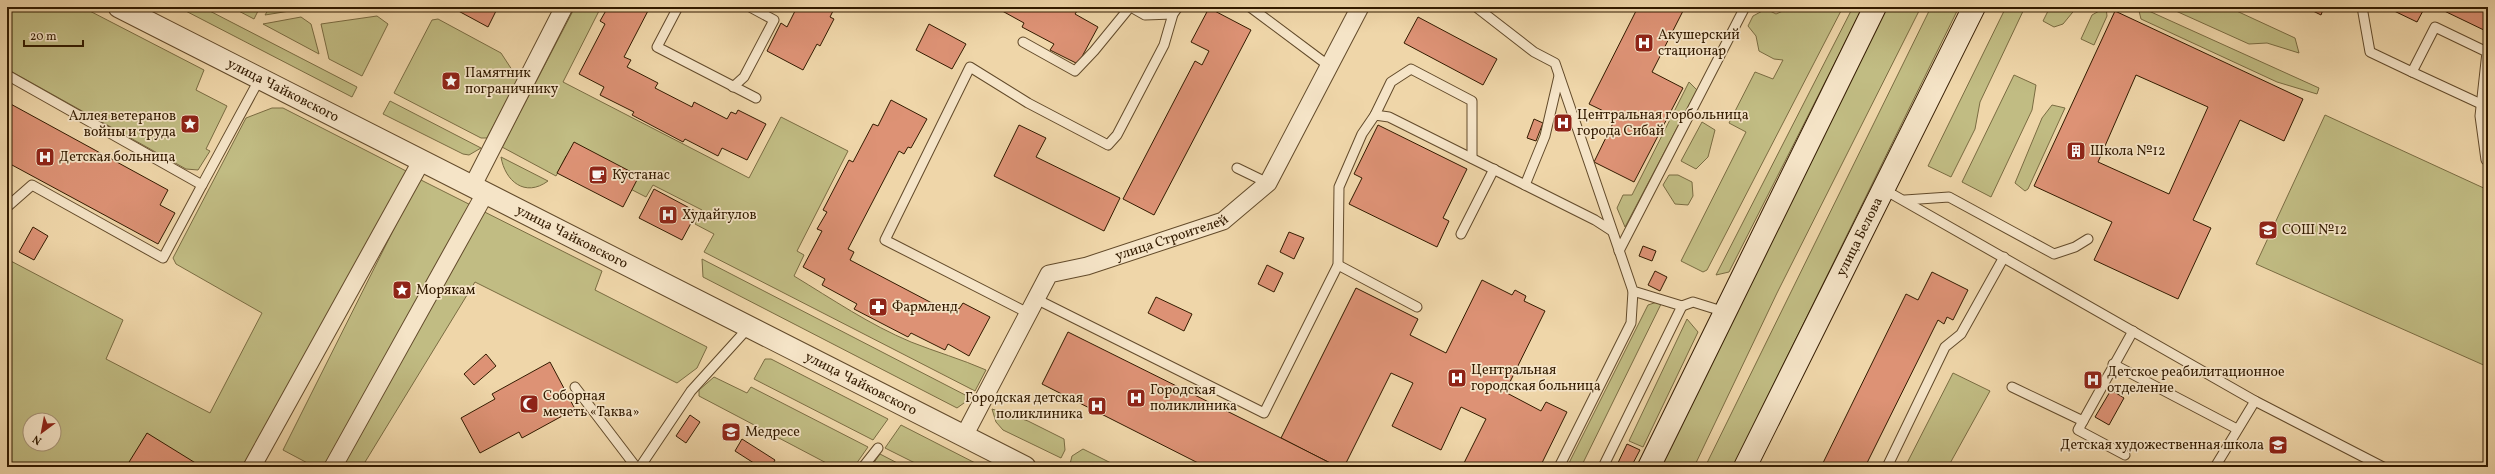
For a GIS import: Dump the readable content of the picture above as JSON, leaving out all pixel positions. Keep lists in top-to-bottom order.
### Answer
{
  "streets": {
    "main road": ["улица Белова"],
    "street": ["улица Чайковского", "улица Строителей"]
  },
  "crossings": [
    ["улица Чайковского", "улица Строителей"]
  ],
  "places": {
    "hospital": [
      "Акушерский стационар",
      "Центральная горбольница города Сибай",
      "Детская больница",
      "Худайгулов",
      "Центральная городская больница",
      "Детское реабилитационное отделение",
      "Городская поликлиника",
      "Городская детская поликлиника"
    ],
    "place": ["Памятник пограничнику", "Аллея ветеранов войны и труда", "Морякам"],
    "building": ["Школа №12"],
    "cafe": ["Кустанас"],
    "school or university": ["СОШ №12", "Медресе", "Детская художественная школа"],
    "pharmacy": ["Фармленд"],
    "mosque": ["Соборная мечеть «Таква»"]
  },
  "scale_bar": "20 m",
  "north": "bottom left"
}
